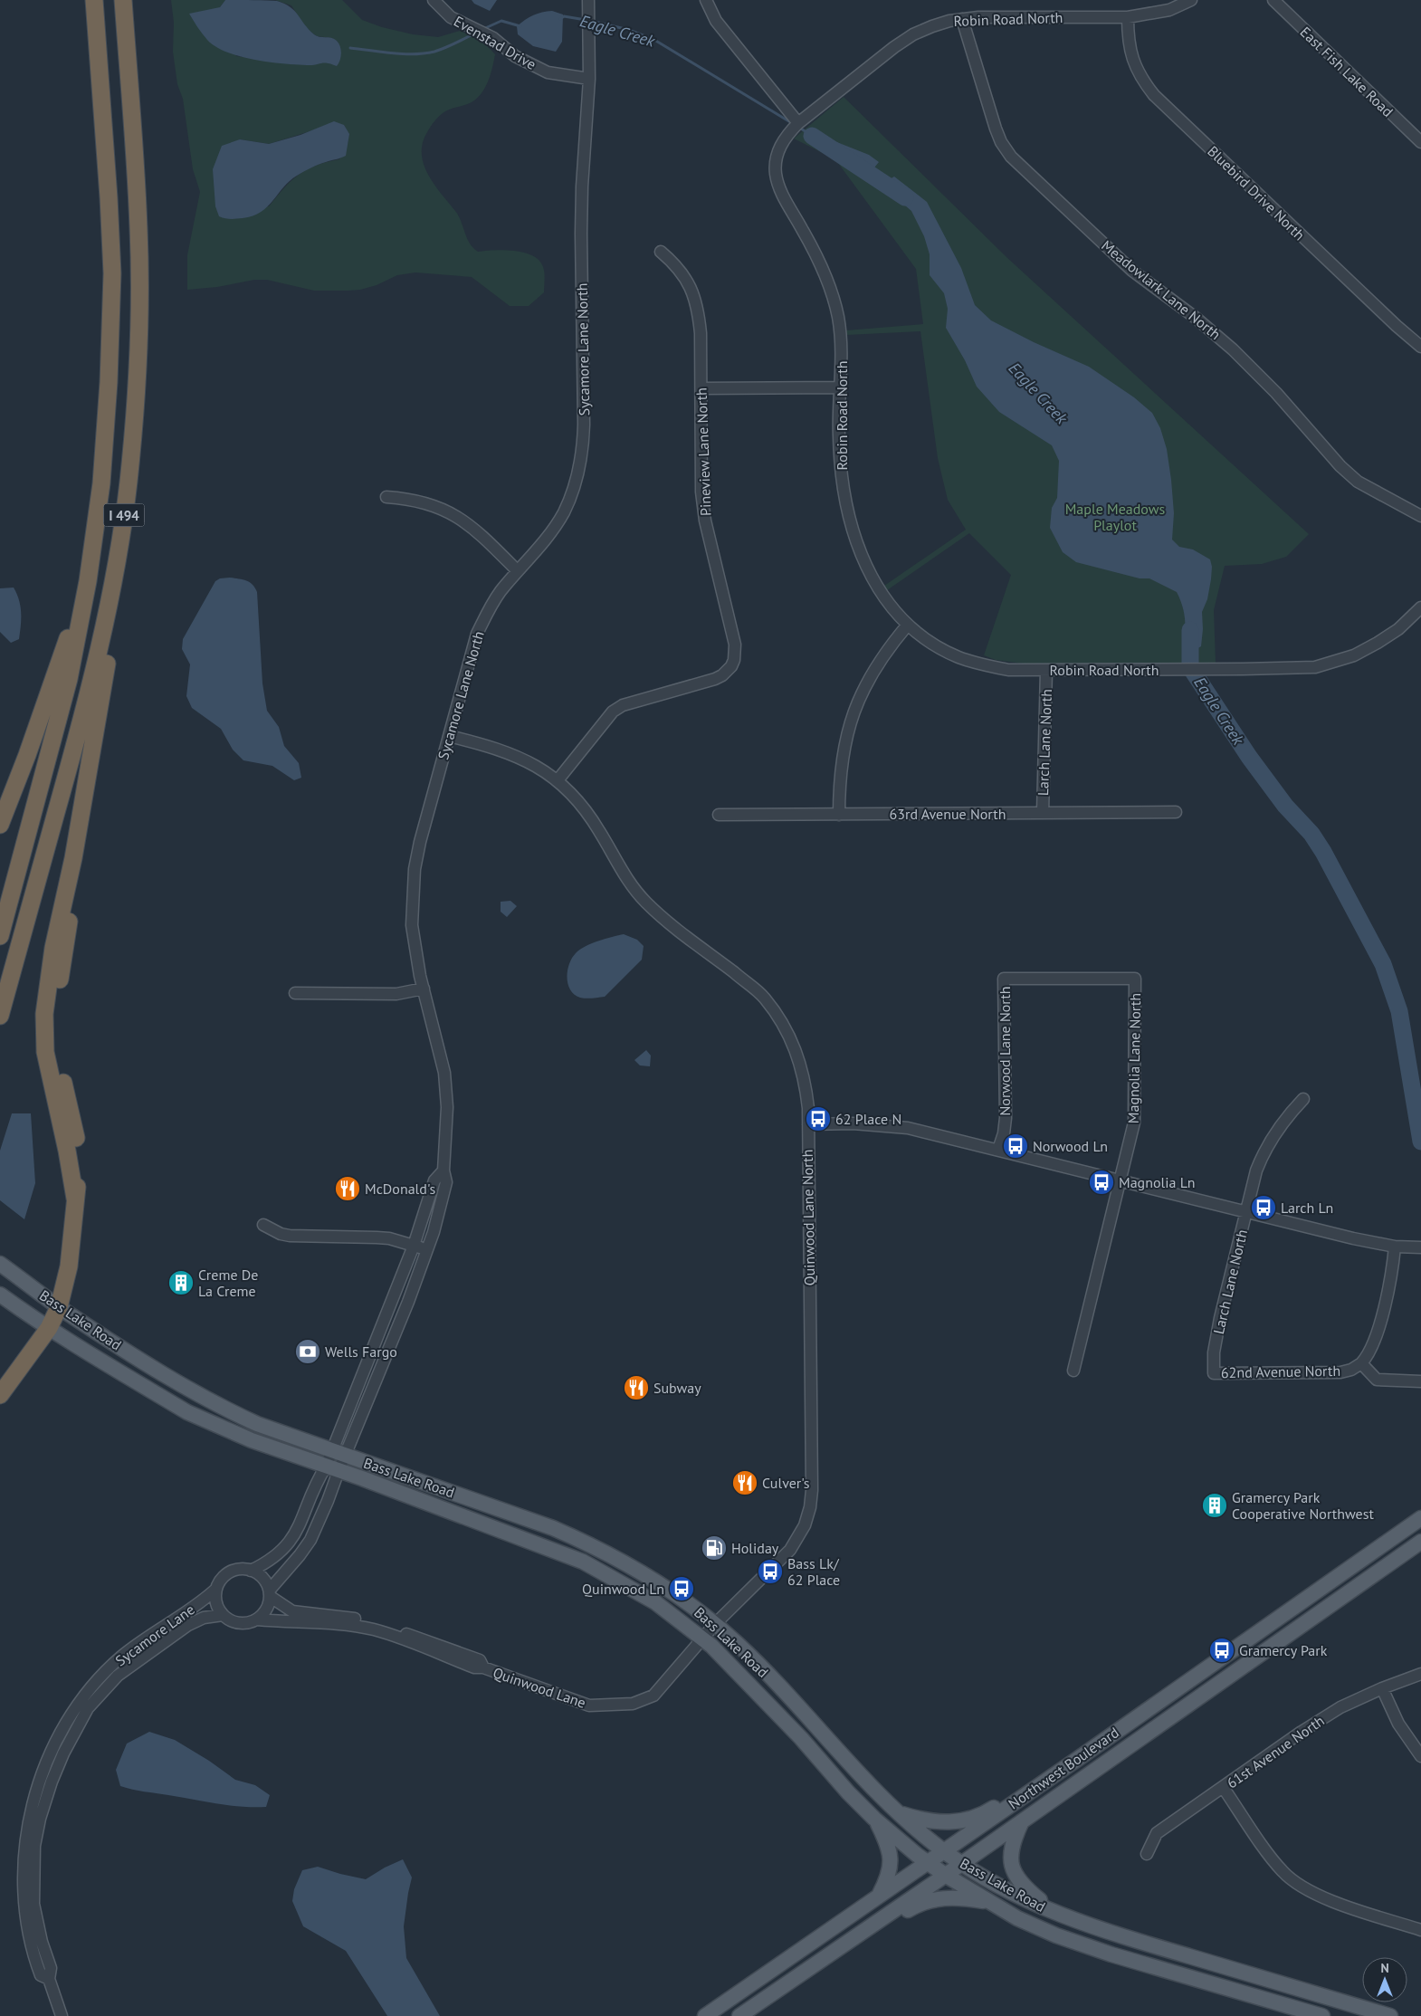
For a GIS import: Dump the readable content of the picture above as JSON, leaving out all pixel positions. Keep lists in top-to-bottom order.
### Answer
{
  "streets": {
    "highway": ["I 494"],
    "main road": ["Bass Lake Road", "Northwest Boulevard"],
    "street": [
      "Robin Road North",
      "Evenstad Drive",
      "East Fish Lake Road",
      "Bluebird Drive North",
      "Meadowlark Lane North",
      "Sycamore Lane North",
      "Pineview Lane North",
      "Larch Lane North",
      "63rd Avenue North",
      "Norwood Lane North",
      "Magnolia Lane North",
      "Quinwood Lane North",
      "62nd Avenue North",
      "Sycamore Lane",
      "Quinwood Lane",
      "61st Avenue North"
    ]
  },
  "crossings": [
    ["Robin Road North", "Bluebird Drive North"],
    ["Robin Road North", "Meadowlark Lane North"],
    ["Robin Road North", "Larch Lane North"],
    ["Evenstad Drive", "Sycamore Lane North"],
    ["Sycamore Lane North", "Quinwood Lane North"],
    ["Sycamore Lane North", "Bass Lake Road"],
    ["Pineview Lane North", "Quinwood Lane North"],
    ["Larch Lane North", "63rd Avenue North"],
    ["Larch Lane North", "62nd Avenue North"],
    ["Norwood Lane North", "Magnolia Lane North"],
    ["Quinwood Lane North", "Bass Lake Road"],
    ["Quinwood Lane North", "Quinwood Lane"],
    ["Bass Lake Road", "Quinwood Lane"],
    ["Bass Lake Road", "Northwest Boulevard"],
    ["Sycamore Lane", "Quinwood Lane"]
  ],
  "water": ["Eagle Creek"],
  "parks": ["Maple Meadows Playlot"],
  "places": {
    "bus stop": [
      "62 Place N",
      "Norwood Ln",
      "Magnolia Ln",
      "Larch Ln",
      "Bass Lk/ 62 Place",
      "Quinwood Ln",
      "Gramercy Park"
    ],
    "restaurant": ["McDonald's", "Subway", "Culver's"],
    "building": ["Creme De La Creme", "Gramercy Park Cooperative Northwest"],
    "bank": ["Wells Fargo"],
    "fuel station": ["Holiday"]
  },
  "north": "top"
}
